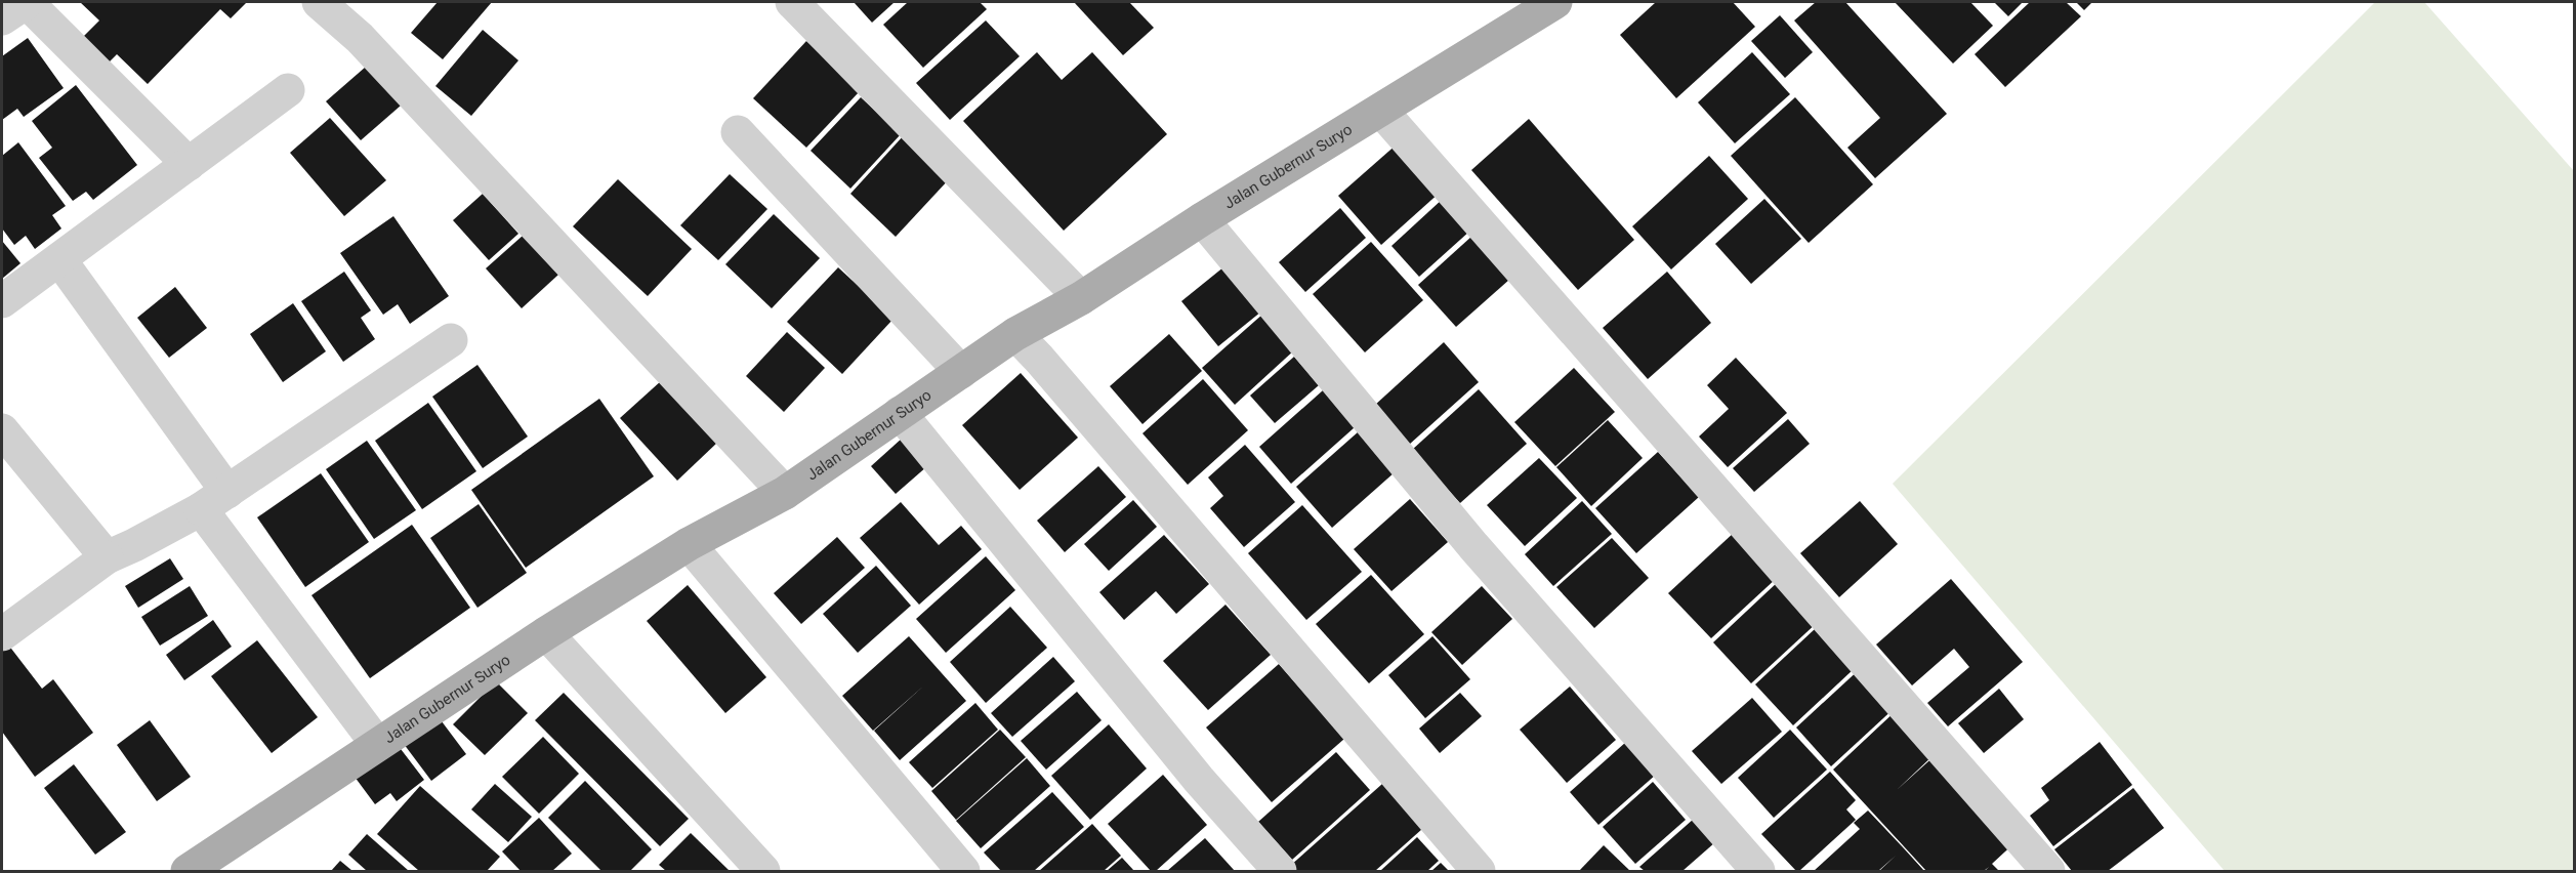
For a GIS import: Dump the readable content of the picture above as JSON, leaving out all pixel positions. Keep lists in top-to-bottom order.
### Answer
{
  "streets": {
    "main road": ["Jalan Gubernur Suryo"]
  }
}
